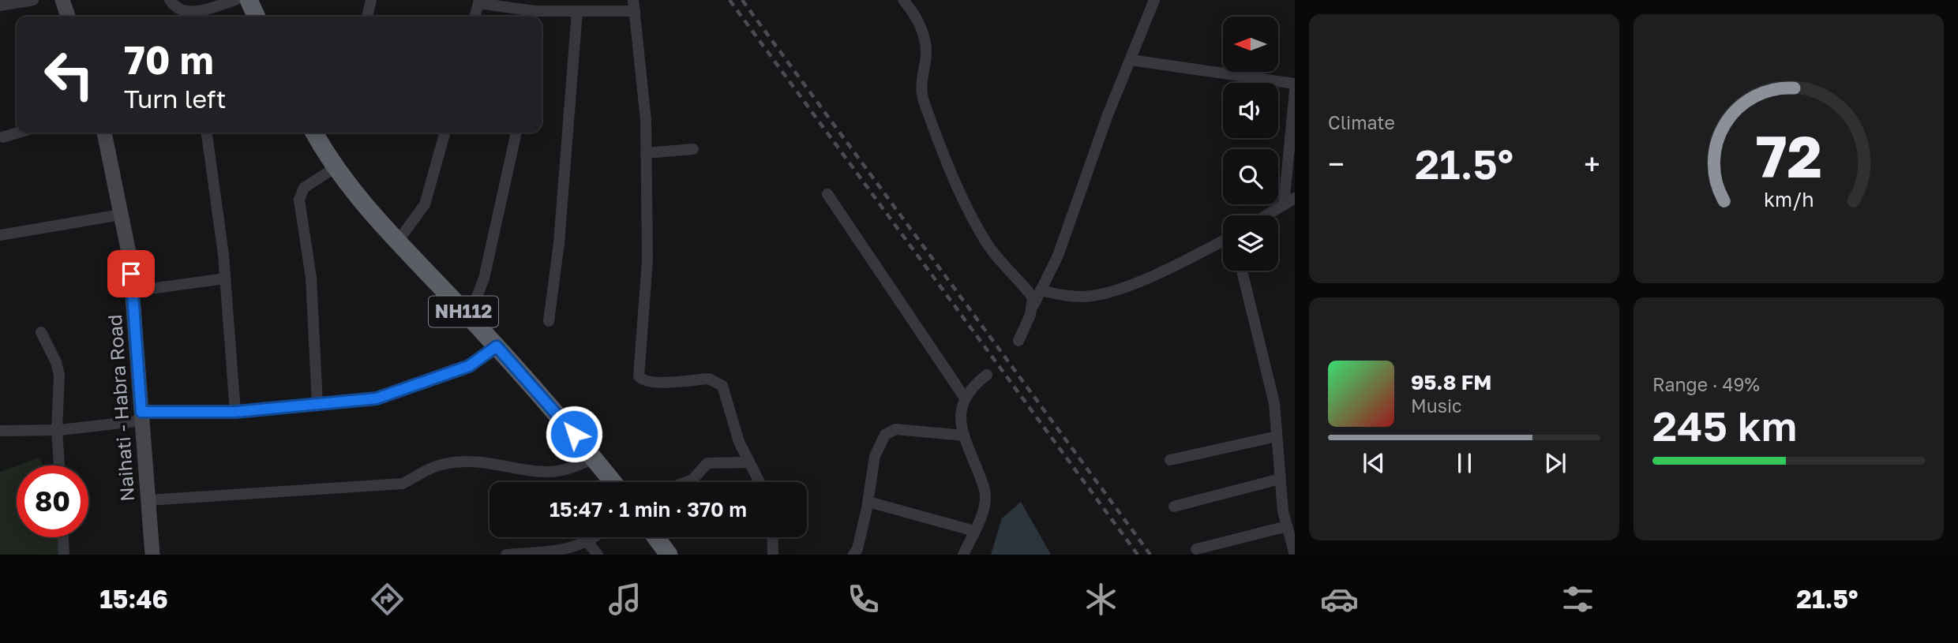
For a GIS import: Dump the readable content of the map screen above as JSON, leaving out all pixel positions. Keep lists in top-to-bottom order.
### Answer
{
  "streets": {
    "highway": ["NH112"],
    "main road": ["Naihati - Habra Road"]
  },
  "north": "left",
  "page": {
    "tile": [
      "Climate",
      ["Range · 49%", "245 km"]
    ],
    "turn": ["70 m", "Turn left"],
    "heat": ["−", "21.5°", "+"],
    "song": ["95.8 FM", "Music"],
    "limit": "80",
    "trip": "15:47 · 1 min · 370 m",
    "tabs": ["15:46", "21.5°"],
    "gauge": ["72", "km/h"]
  }
}
